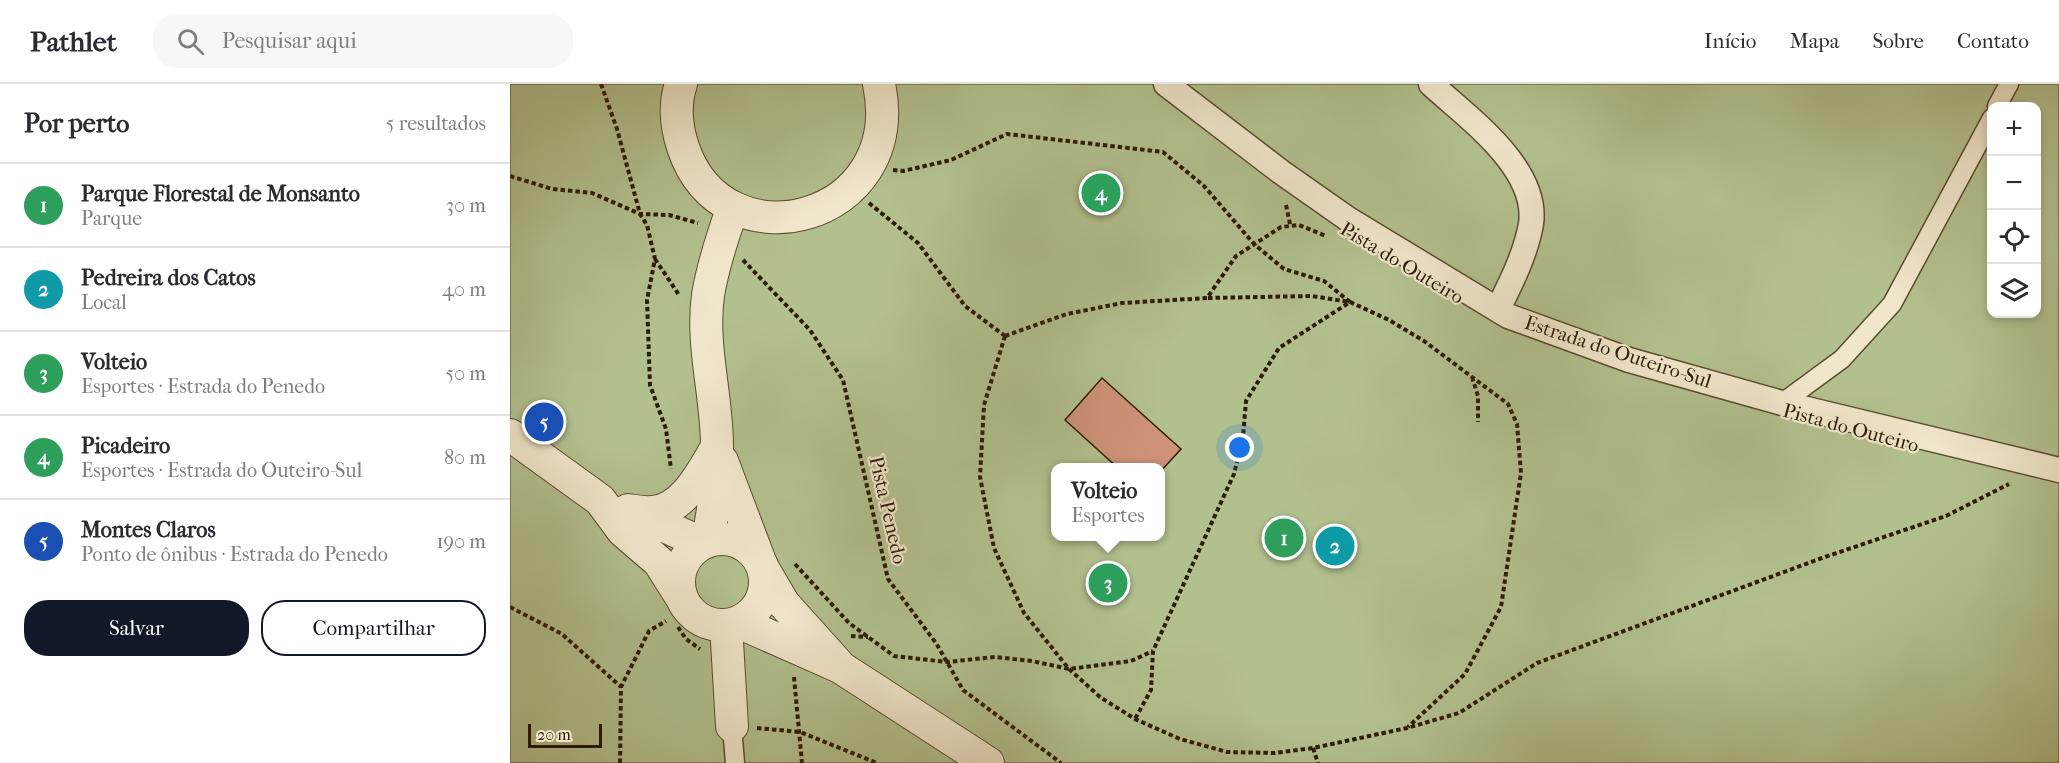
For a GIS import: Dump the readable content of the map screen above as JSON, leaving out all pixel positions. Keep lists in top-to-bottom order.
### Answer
{
  "streets": {
    "street": ["Estrada do Outeiro-Sul"],
    "path": ["Pista do Outeiro", "Pista Penedo"]
  },
  "scale_bar": "20 m",
  "page": {
    "header": "Pathlet",
    "search": "Pesquisar aqui",
    "nav": [
      "Início",
      "Mapa",
      "Sobre",
      "Contato"
    ],
    "heading": ["Por perto", "5 resultados"],
    "map_buttons": ["+", "−"],
    "list": [
      {
        "mark": "1",
        "name": "Parque Florestal de Monsanto",
        "note": "Parque",
        "value": "30 m"
      },
      {
        "mark": "2",
        "name": "Pedreira dos Catos",
        "note": "Local",
        "value": "40 m"
      },
      {
        "mark": "3",
        "name": "Volteio",
        "note": "Esportes · Estrada do Penedo",
        "value": "50 m"
      },
      {
        "mark": "4",
        "name": "Picadeiro",
        "note": "Esportes · Estrada do Outeiro-Sul",
        "value": "80 m"
      },
      {
        "mark": "5",
        "name": "Montes Claros",
        "note": "Ponto de ônibus · Estrada do Penedo",
        "value": "190 m"
      }
    ],
    "pins": [
      "4",
      "5",
      "1",
      "2",
      "3"
    ],
    "popup": ["Volteio", "Esportes"],
    "buttons": ["Salvar", "Compartilhar"],
    "scale": "20 m"
  }
}
